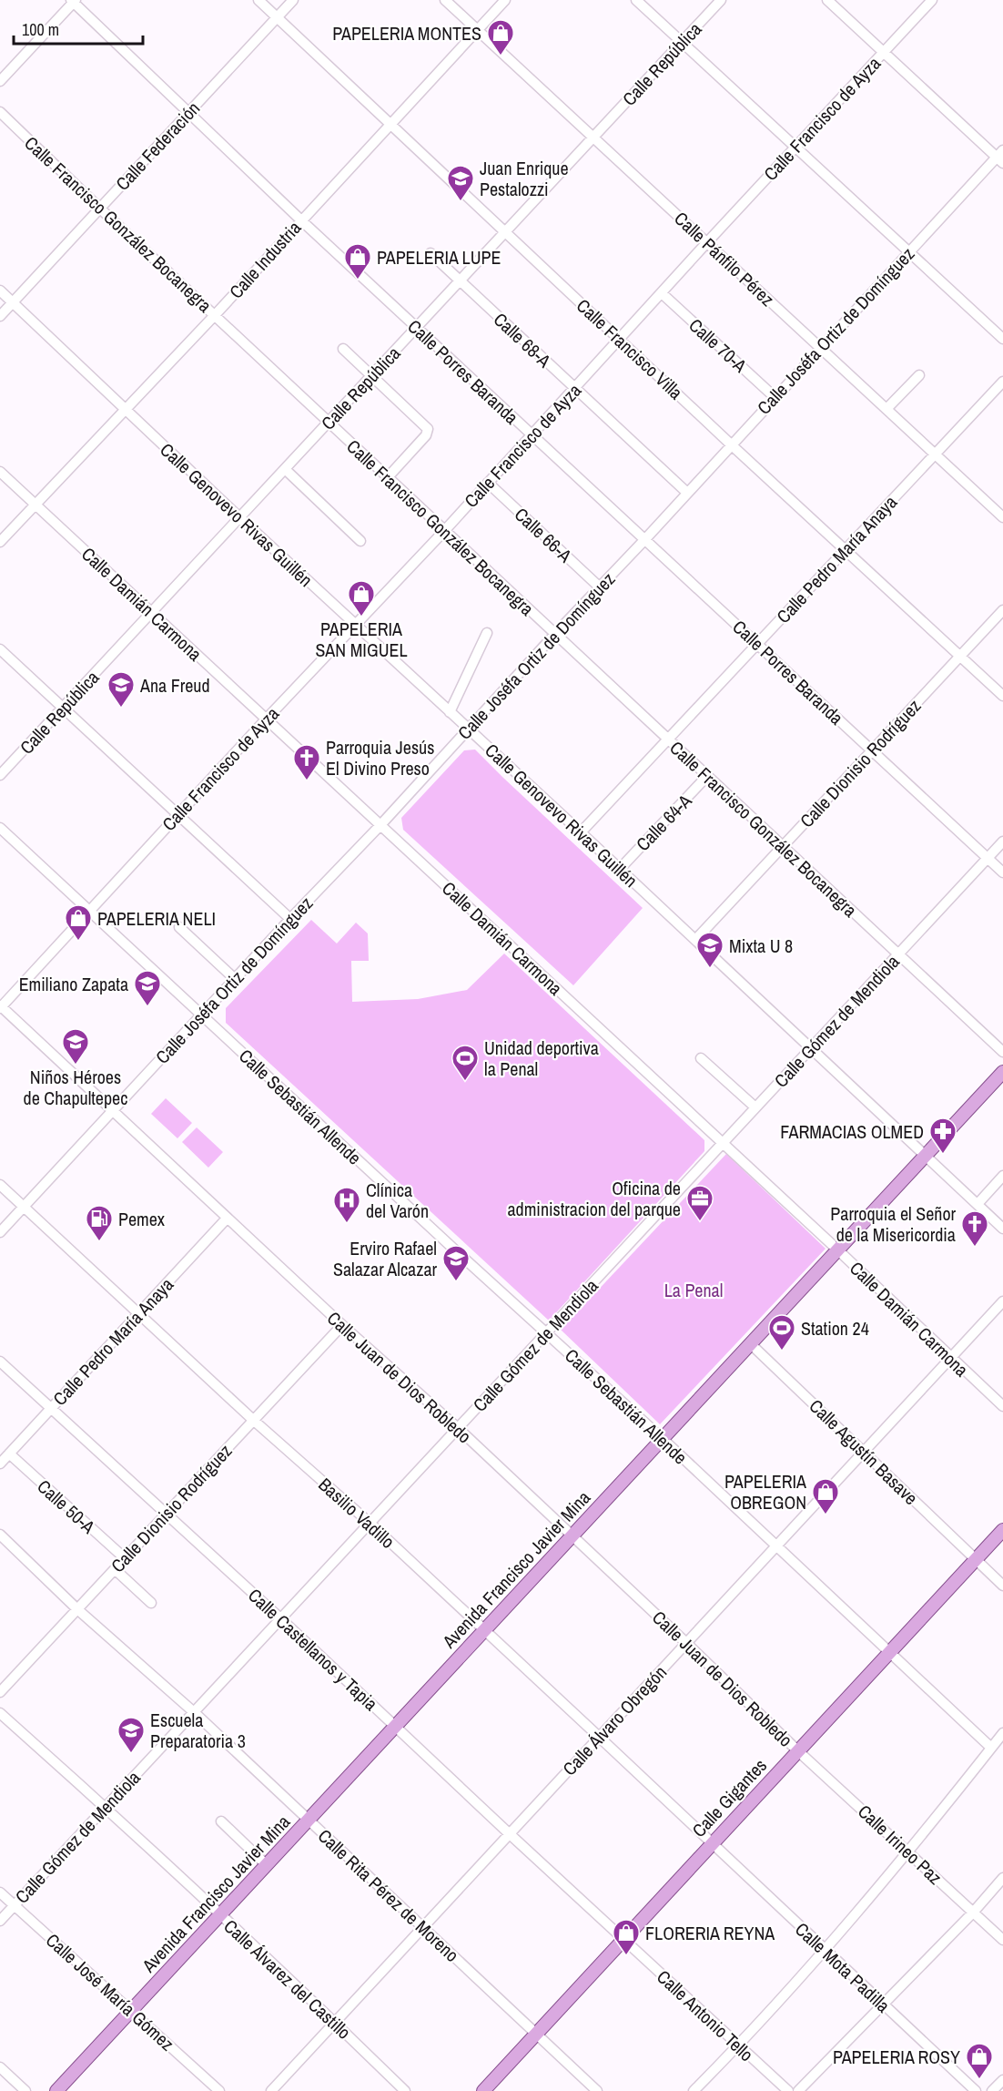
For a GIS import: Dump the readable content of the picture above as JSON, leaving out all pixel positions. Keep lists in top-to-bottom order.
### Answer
{
  "streets": {
    "main road": ["Avenida Francisco Javier Mina", "Calle Gigantes"],
    "street": [
      "Calle República",
      "Calle Francisco de Ayza",
      "Calle Federación",
      "Calle Francisco González Bocanegra",
      "Calle Pánfilo Pérez",
      "Calle Industria",
      "Calle Joséfa Ortiz de Domínguez",
      "Calle 68-A",
      "Calle 70-A",
      "Calle Francisco Villa",
      "Calle Porres Baranda",
      "Calle Genovevo Rivas Guillén",
      "Calle 66-A",
      "Calle Pedro María Anaya",
      "Calle Damián Carmona",
      "Calle Dionisio Rodríguez",
      "Calle 64-A",
      "Calle Gómez de Mendiola",
      "Calle Sebastián Allende",
      "Calle Juan de Dios Robledo",
      "Calle Agustín Basave",
      "Calle 50-A",
      "Basilio Vadillo",
      "Calle Castellanos y Tapia",
      "Calle Álvaro Obregón",
      "Calle Irineo Paz",
      "Calle Rita Pérez de Moreno",
      "Calle Mota Padilla",
      "Calle Álvarez del Castillo",
      "Calle José María Gómez",
      "Calle Antonio Tello"
    ]
  },
  "crossings": [
    ["Calle República", "Calle Francisco González Bocanegra"],
    ["Calle República", "Calle Pánfilo Pérez"],
    ["Calle República", "Calle 68-A"],
    ["Calle República", "Calle Francisco Villa"],
    ["Calle República", "Calle Porres Baranda"],
    ["Calle República", "Calle Genovevo Rivas Guillén"],
    ["Calle República", "Calle Damián Carmona"],
    ["Calle Francisco de Ayza", "Calle Francisco González Bocanegra"],
    ["Calle Francisco de Ayza", "Calle Pánfilo Pérez"],
    ["Calle Francisco de Ayza", "Calle 68-A"],
    ["Calle Francisco de Ayza", "Calle 70-A"],
    ["Calle Francisco de Ayza", "Calle Francisco Villa"],
    ["Calle Francisco de Ayza", "Calle Porres Baranda"],
    ["Calle Francisco de Ayza", "Calle Genovevo Rivas Guillén"],
    ["Calle Francisco de Ayza", "Calle 66-A"],
    ["Calle Francisco de Ayza", "Calle Damián Carmona"],
    ["Calle Francisco de Ayza", "Calle Sebastián Allende"],
    ["Calle Francisco de Ayza", "Calle Juan de Dios Robledo"],
    ["Calle Federación", "Calle Francisco González Bocanegra"],
    ["Calle Federación", "Calle Francisco Villa"],
    ["Calle Federación", "Calle Porres Baranda"],
    ["Calle Federación", "Calle Genovevo Rivas Guillén"],
    ["Calle Francisco González Bocanegra", "Calle Industria"],
    ["Calle Francisco González Bocanegra", "Calle Joséfa Ortiz de Domínguez"],
    ["Calle Francisco González Bocanegra", "Calle Pedro María Anaya"],
    ["Calle Francisco González Bocanegra", "Calle Dionisio Rodríguez"],
    ["Calle Francisco González Bocanegra", "Calle 64-A"],
    ["Calle Francisco González Bocanegra", "Calle Gómez de Mendiola"],
    ["Calle Pánfilo Pérez", "Calle Industria"],
    ["Calle Pánfilo Pérez", "Calle Joséfa Ortiz de Domínguez"],
    ["Calle Pánfilo Pérez", "Calle Pedro María Anaya"],
    ["Calle Industria", "Calle Francisco Villa"],
    ["Calle Industria", "Calle Porres Baranda"],
    ["Calle Industria", "Calle Genovevo Rivas Guillén"],
    ["Calle Industria", "Calle Damián Carmona"],
    ["Calle Joséfa Ortiz de Domínguez", "Calle 68-A"],
    ["Calle Joséfa Ortiz de Domínguez", "Calle 70-A"],
    ["Calle Joséfa Ortiz de Domínguez", "Calle Francisco Villa"],
    ["Calle Joséfa Ortiz de Domínguez", "Calle Porres Baranda"],
    ["Calle Joséfa Ortiz de Domínguez", "Calle Genovevo Rivas Guillén"],
    ["Calle Joséfa Ortiz de Domínguez", "Calle 66-A"],
    ["Calle Joséfa Ortiz de Domínguez", "Calle Damián Carmona"],
    ["Calle Joséfa Ortiz de Domínguez", "Calle Sebastián Allende"],
    ["Calle Joséfa Ortiz de Domínguez", "Calle Juan de Dios Robledo"],
    ["Calle Joséfa Ortiz de Domínguez", "Basilio Vadillo"],
    ["Calle Francisco Villa", "Calle Pedro María Anaya"],
    ["Calle Francisco Villa", "Calle Dionisio Rodríguez"],
    ["Calle Porres Baranda", "Calle Pedro María Anaya"],
    ["Calle Porres Baranda", "Calle Dionisio Rodríguez"],
    ["Calle Porres Baranda", "Calle Gómez de Mendiola"],
    ["Calle Genovevo Rivas Guillén", "Calle Pedro María Anaya"],
    ["Calle Genovevo Rivas Guillén", "Calle Dionisio Rodríguez"],
    ["Calle Genovevo Rivas Guillén", "Calle 64-A"],
    ["Calle Genovevo Rivas Guillén", "Calle Gómez de Mendiola"],
    ["Calle Genovevo Rivas Guillén", "Avenida Francisco Javier Mina"],
    ["Calle Pedro María Anaya", "Calle Juan de Dios Robledo"],
    ["Calle Pedro María Anaya", "Calle 50-A"],
    ["Calle Pedro María Anaya", "Basilio Vadillo"],
    ["Calle Pedro María Anaya", "Calle Castellanos y Tapia"],
    ["Calle Damián Carmona", "Calle Gómez de Mendiola"],
    ["Calle Damián Carmona", "Avenida Francisco Javier Mina"],
    ["Calle Damián Carmona", "Calle Álvaro Obregón"],
    ["Calle Dionisio Rodríguez", "Calle Juan de Dios Robledo"],
    ["Calle Dionisio Rodríguez", "Calle 50-A"],
    ["Calle Dionisio Rodríguez", "Basilio Vadillo"],
    ["Calle Dionisio Rodríguez", "Calle Castellanos y Tapia"],
    ["Calle Dionisio Rodríguez", "Calle Rita Pérez de Moreno"],
    ["Calle Gómez de Mendiola", "Calle Sebastián Allende"],
    ["Calle Gómez de Mendiola", "Calle Juan de Dios Robledo"],
    ["Calle Gómez de Mendiola", "Basilio Vadillo"],
    ["Calle Gómez de Mendiola", "Calle Castellanos y Tapia"],
    ["Calle Gómez de Mendiola", "Calle Rita Pérez de Moreno"],
    ["Calle Gómez de Mendiola", "Calle Álvarez del Castillo"],
    ["Calle Gómez de Mendiola", "Calle José María Gómez"],
    ["Calle Sebastián Allende", "Avenida Francisco Javier Mina"],
    ["Calle Sebastián Allende", "Calle Álvaro Obregón"],
    ["Calle Sebastián Allende", "Calle Gigantes"],
    ["Calle Juan de Dios Robledo", "Avenida Francisco Javier Mina"],
    ["Calle Juan de Dios Robledo", "Calle Álvaro Obregón"],
    ["Calle Juan de Dios Robledo", "Calle Gigantes"],
    ["Calle Juan de Dios Robledo", "Calle Irineo Paz"],
    ["Calle Agustín Basave", "Avenida Francisco Javier Mina"],
    ["Calle Agustín Basave", "Calle Álvaro Obregón"],
    ["Calle Agustín Basave", "Calle Gigantes"],
    ["Basilio Vadillo", "Avenida Francisco Javier Mina"],
    ["Basilio Vadillo", "Calle Álvaro Obregón"],
    ["Basilio Vadillo", "Calle Gigantes"],
    ["Basilio Vadillo", "Calle Mota Padilla"],
    ["Avenida Francisco Javier Mina", "Calle Castellanos y Tapia"],
    ["Avenida Francisco Javier Mina", "Calle Rita Pérez de Moreno"],
    ["Avenida Francisco Javier Mina", "Calle Álvarez del Castillo"],
    ["Avenida Francisco Javier Mina", "Calle José María Gómez"],
    ["Calle Castellanos y Tapia", "Calle Álvaro Obregón"],
    ["Calle Castellanos y Tapia", "Calle Gigantes"],
    ["Calle Castellanos y Tapia", "Calle Antonio Tello"],
    ["Calle Álvaro Obregón", "Calle Rita Pérez de Moreno"],
    ["Calle Álvaro Obregón", "Calle Álvarez del Castillo"],
    ["Calle Gigantes", "Calle Irineo Paz"],
    ["Calle Gigantes", "Calle Rita Pérez de Moreno"],
    ["Calle Gigantes", "Calle Mota Padilla"],
    ["Calle Gigantes", "Calle Antonio Tello"]
  ],
  "parks": ["La Penal"],
  "places": {
    "shop": [
      "PAPELERIA MONTES",
      "PAPELERIA LUPE",
      "PAPELERIA SAN MIGUEL",
      "PAPELERIA NELI",
      "PAPELERIA OBREGON",
      "FLORERIA REYNA",
      "PAPELERIA ROSY"
    ],
    "school or university": [
      "Juan Enrique Pestalozzi",
      "Ana Freud",
      "Mixta U 8",
      "Emiliano Zapata",
      "Niños Héroes de Chapultepec",
      "Erviro Rafael Salazar Alcazar",
      "Escuela Preparatoria 3"
    ],
    "church": ["Parroquia Jesús El Divino Preso", "Parroquia el Señor de la Misericordia"],
    "sports": ["Unidad deportiva la Penal", "Station 24"],
    "pharmacy": ["FARMACIAS OLMED"],
    "office": ["Oficina de administracion del parque"],
    "hospital": ["Clínica del Varón"],
    "fuel station": ["Pemex"]
  },
  "scale_bar": "100 m"
}
